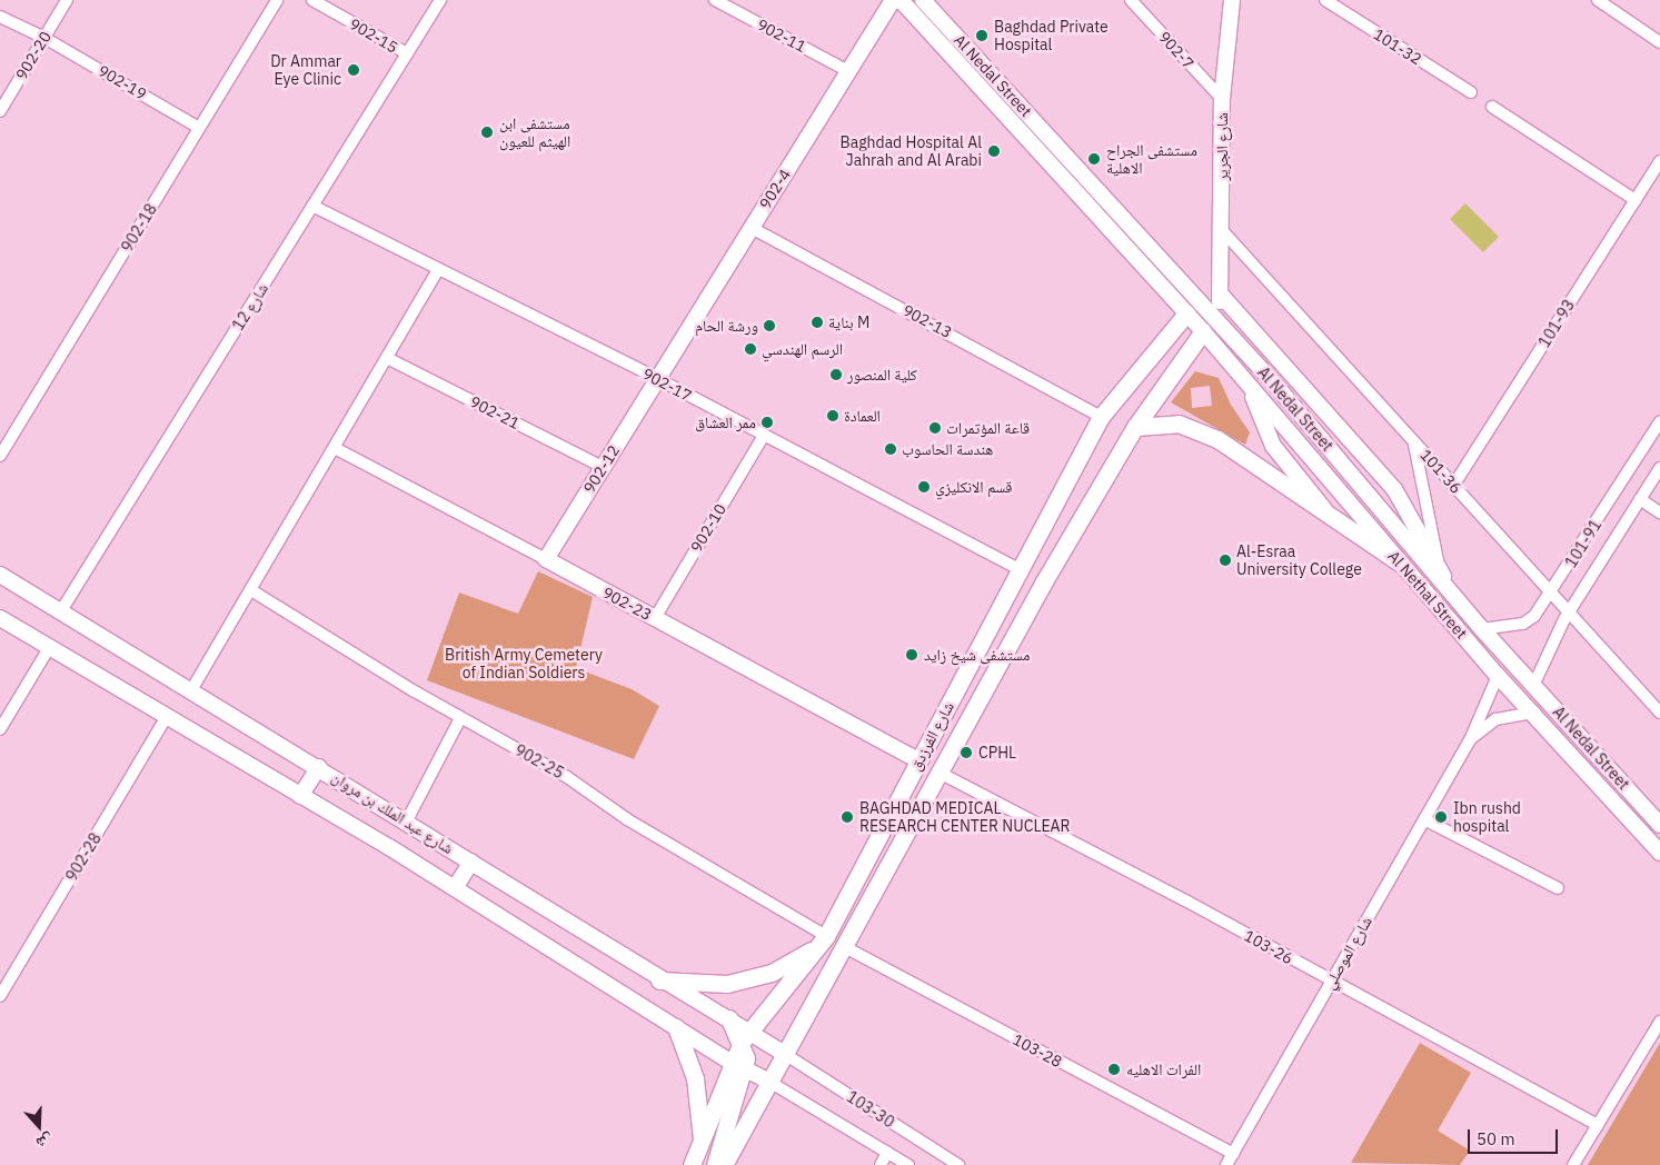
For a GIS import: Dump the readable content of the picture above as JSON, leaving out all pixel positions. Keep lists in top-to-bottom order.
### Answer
{
  "streets": {
    "main road": [
      "Al Nedal Street",
      "شارع الجرير",
      "902-4",
      "902-12",
      "Al Nethal Street",
      "902-23",
      "شارع الفرزدق",
      "شارع عبد الملك بن مروان"
    ],
    "street": [
      "902-15",
      "902-11",
      "101-32",
      "902-7",
      "902-20",
      "902-19",
      "902-18",
      "شارع 12",
      "902-13",
      "101-93",
      "902-17",
      "902-21",
      "101-36",
      "902-10",
      "101-91",
      "902-25",
      "902-28",
      "103-26",
      "شارع الموصلي",
      "103-28",
      "103-30"
    ]
  },
  "crossings": [
    ["902-15", "شارع 12"],
    ["902-11", "902-4"],
    ["902-7", "شارع الجرير"],
    ["902-20", "902-19"],
    ["Al Nedal Street", "شارع الجرير"],
    ["Al Nedal Street", "101-91"],
    ["Al Nedal Street", "Al Nethal Street"],
    ["Al Nedal Street", "شارع الفرزدق"],
    ["902-19", "902-18"],
    ["شارع الجرير", "101-36"],
    ["شارع الجرير", "Al Nethal Street"],
    ["شارع الجرير", "شارع الفرزدق"],
    ["902-4", "902-13"],
    ["902-4", "902-17"],
    ["902-4", "902-12"],
    ["شارع 12", "902-17"],
    ["شارع 12", "شارع عبد الملك بن مروان"],
    ["902-13", "شارع الفرزدق"],
    ["101-93", "101-36"],
    ["902-17", "902-12"],
    ["902-17", "902-10"],
    ["902-17", "شارع الفرزدق"],
    ["902-21", "902-12"],
    ["902-12", "902-23"],
    ["101-36", "101-91"],
    ["902-10", "902-23"],
    ["Al Nethal Street", "شارع الفرزدق"],
    ["Al Nethal Street", "شارع الموصلي"],
    ["902-23", "شارع الفرزدق"],
    ["شارع الفرزدق", "902-25"],
    ["شارع الفرزدق", "شارع عبد الملك بن مروان"],
    ["شارع الفرزدق", "103-26"],
    ["شارع الفرزدق", "103-28"],
    ["شارع الفرزدق", "103-30"],
    ["شارع عبد الملك بن مروان", "902-28"],
    ["شارع عبد الملك بن مروان", "103-30"],
    ["103-26", "شارع الموصلي"],
    ["شارع الموصلي", "103-28"]
  ],
  "parks": ["British Army Cemetery of Indian Soldiers"],
  "places": [
    "Baghdad Private Hospital",
    "Dr Ammar Eye Clinic",
    "مستشفى ابن الهيثم للعيون",
    "Baghdad Hospital Al Jahrah and Al Arabi",
    "مستشفى الجراح الاهلية",
    "بناية M",
    "ورشة الحام",
    "الرسم الهندسي",
    "كلية المنصور",
    "العمادة",
    "ممر العشاق",
    "قاعة المؤتمرات",
    "هندسة الحاسوب",
    "قسم الانكليزي",
    "Al-Esraa University College",
    "مستشفى شيخ زايد",
    "CPHL",
    "BAGHDAD MEDICAL RESEARCH CENTER NUCLEAR",
    "Ibn rushd hospital",
    "الفرات الاهليه"
  ],
  "scale_bar": "50 m",
  "north": "bottom"
}
